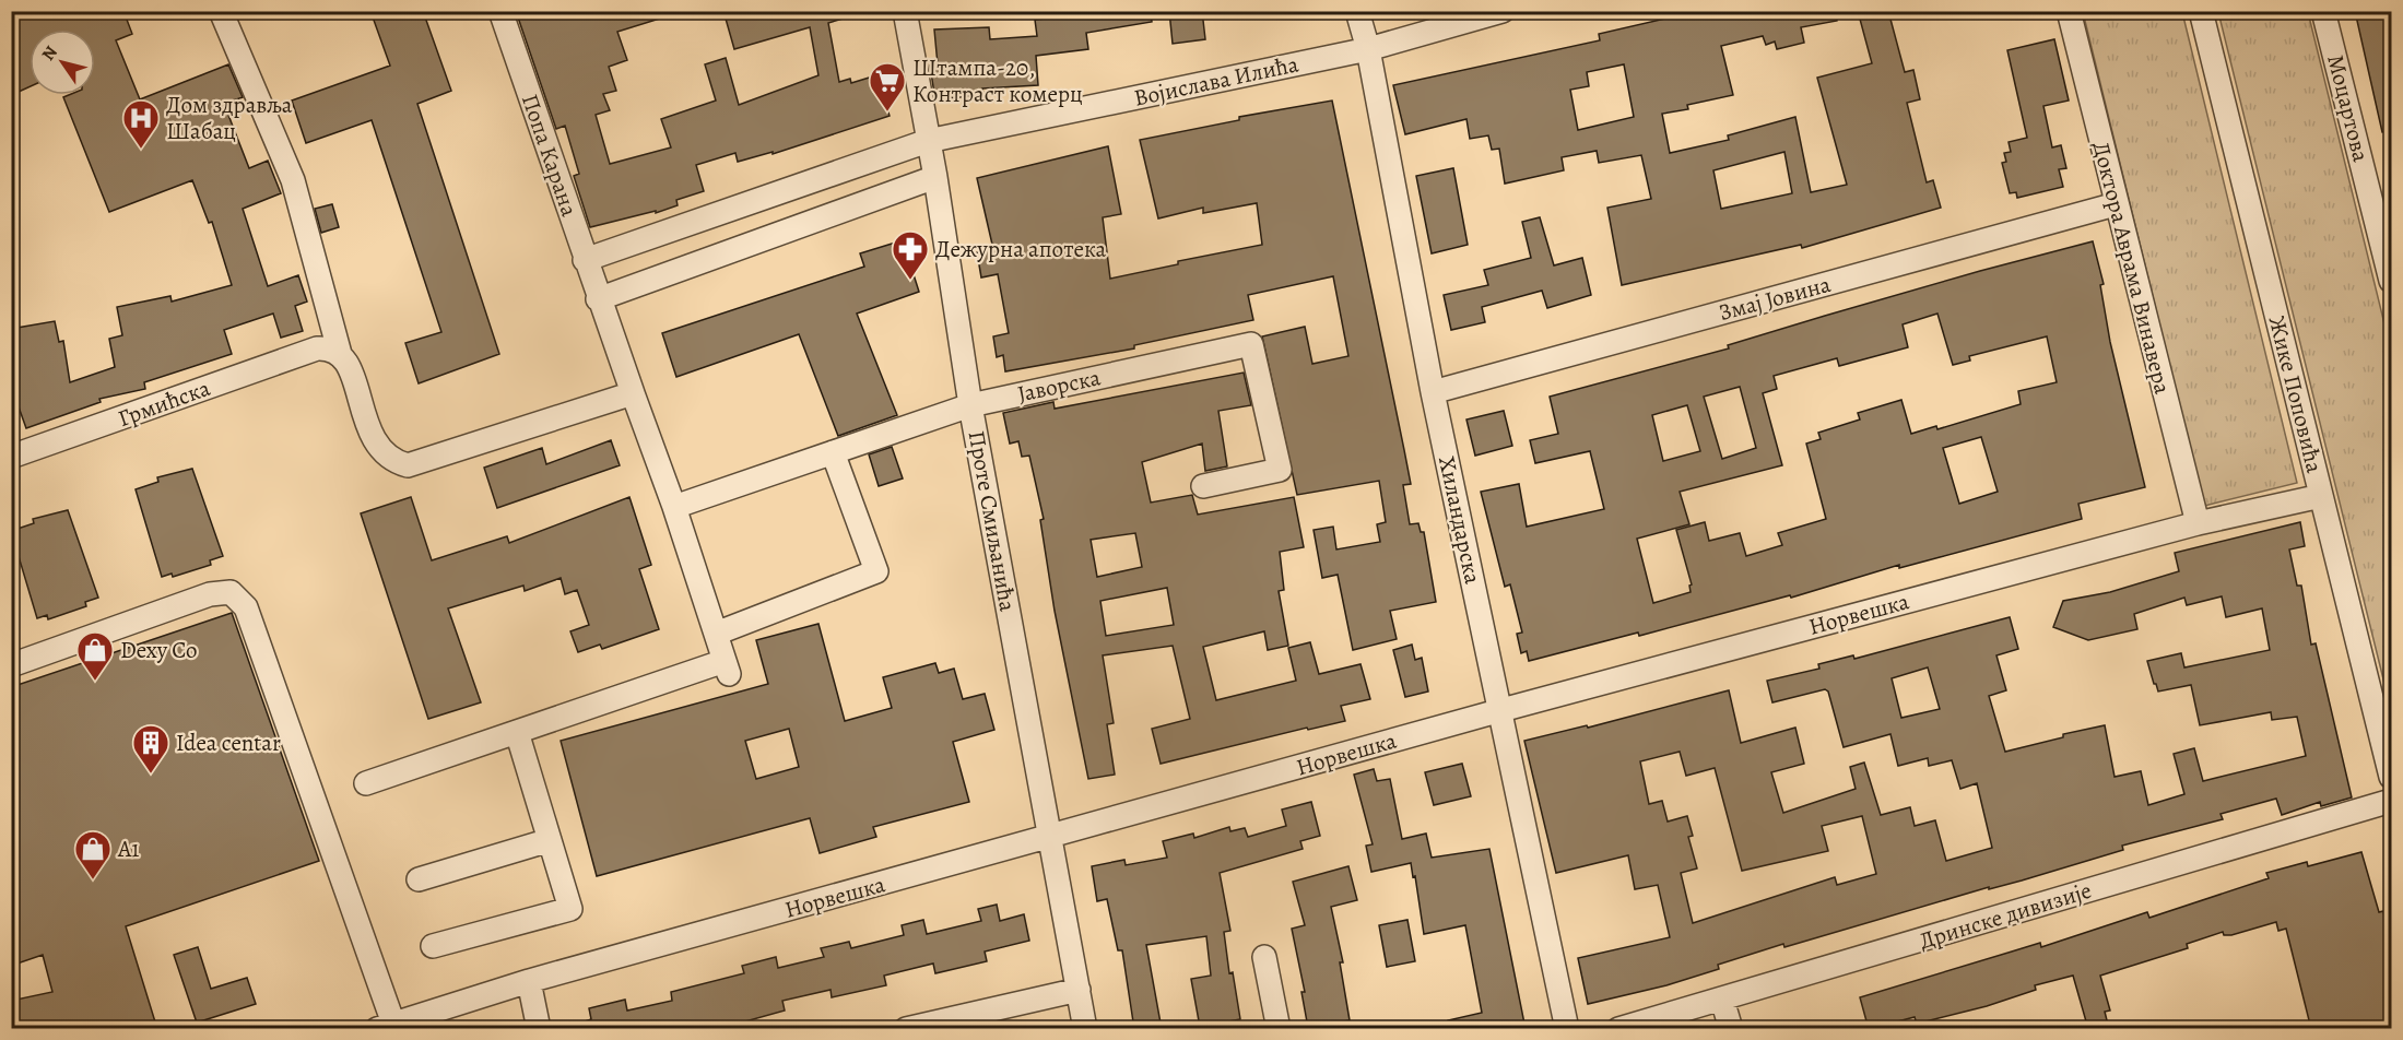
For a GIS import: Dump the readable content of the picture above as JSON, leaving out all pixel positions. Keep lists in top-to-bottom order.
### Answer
{
  "streets": {
    "street": [
      "Војислава Илића",
      "Моцартова",
      "Попа Карана",
      "Доктора Аврама Винавера",
      "Змај Јовина",
      "Јаворска",
      "Жике Поповића",
      "Грмићска",
      "Хиландарска",
      "Проте Смиљанића",
      "Норвешка",
      "Дринске дивизије"
    ]
  },
  "crossings": [
    ["Војислава Илића", "Попа Карана"],
    ["Војислава Илића", "Хиландарска"],
    ["Војислава Илића", "Проте Смиљанића"],
    ["Попа Карана", "Јаворска"],
    ["Доктора Аврама Винавера", "Змај Јовина"],
    ["Доктора Аврама Винавера", "Норвешка"],
    ["Змај Јовина", "Хиландарска"],
    ["Јаворска", "Проте Смиљанића"],
    ["Жике Поповића", "Норвешка"],
    ["Хиландарска", "Норвешка"],
    ["Проте Смиљанића", "Норвешка"]
  ],
  "places": {
    "supermarket": ["Штампа-20, Контраст комерц"],
    "hospital": ["Дом здравља Шабац"],
    "pharmacy": ["Дежурна апотека"],
    "shop": ["Dexy Co", "A1"],
    "building": ["Idea centar"]
  },
  "north": "top left"
}
